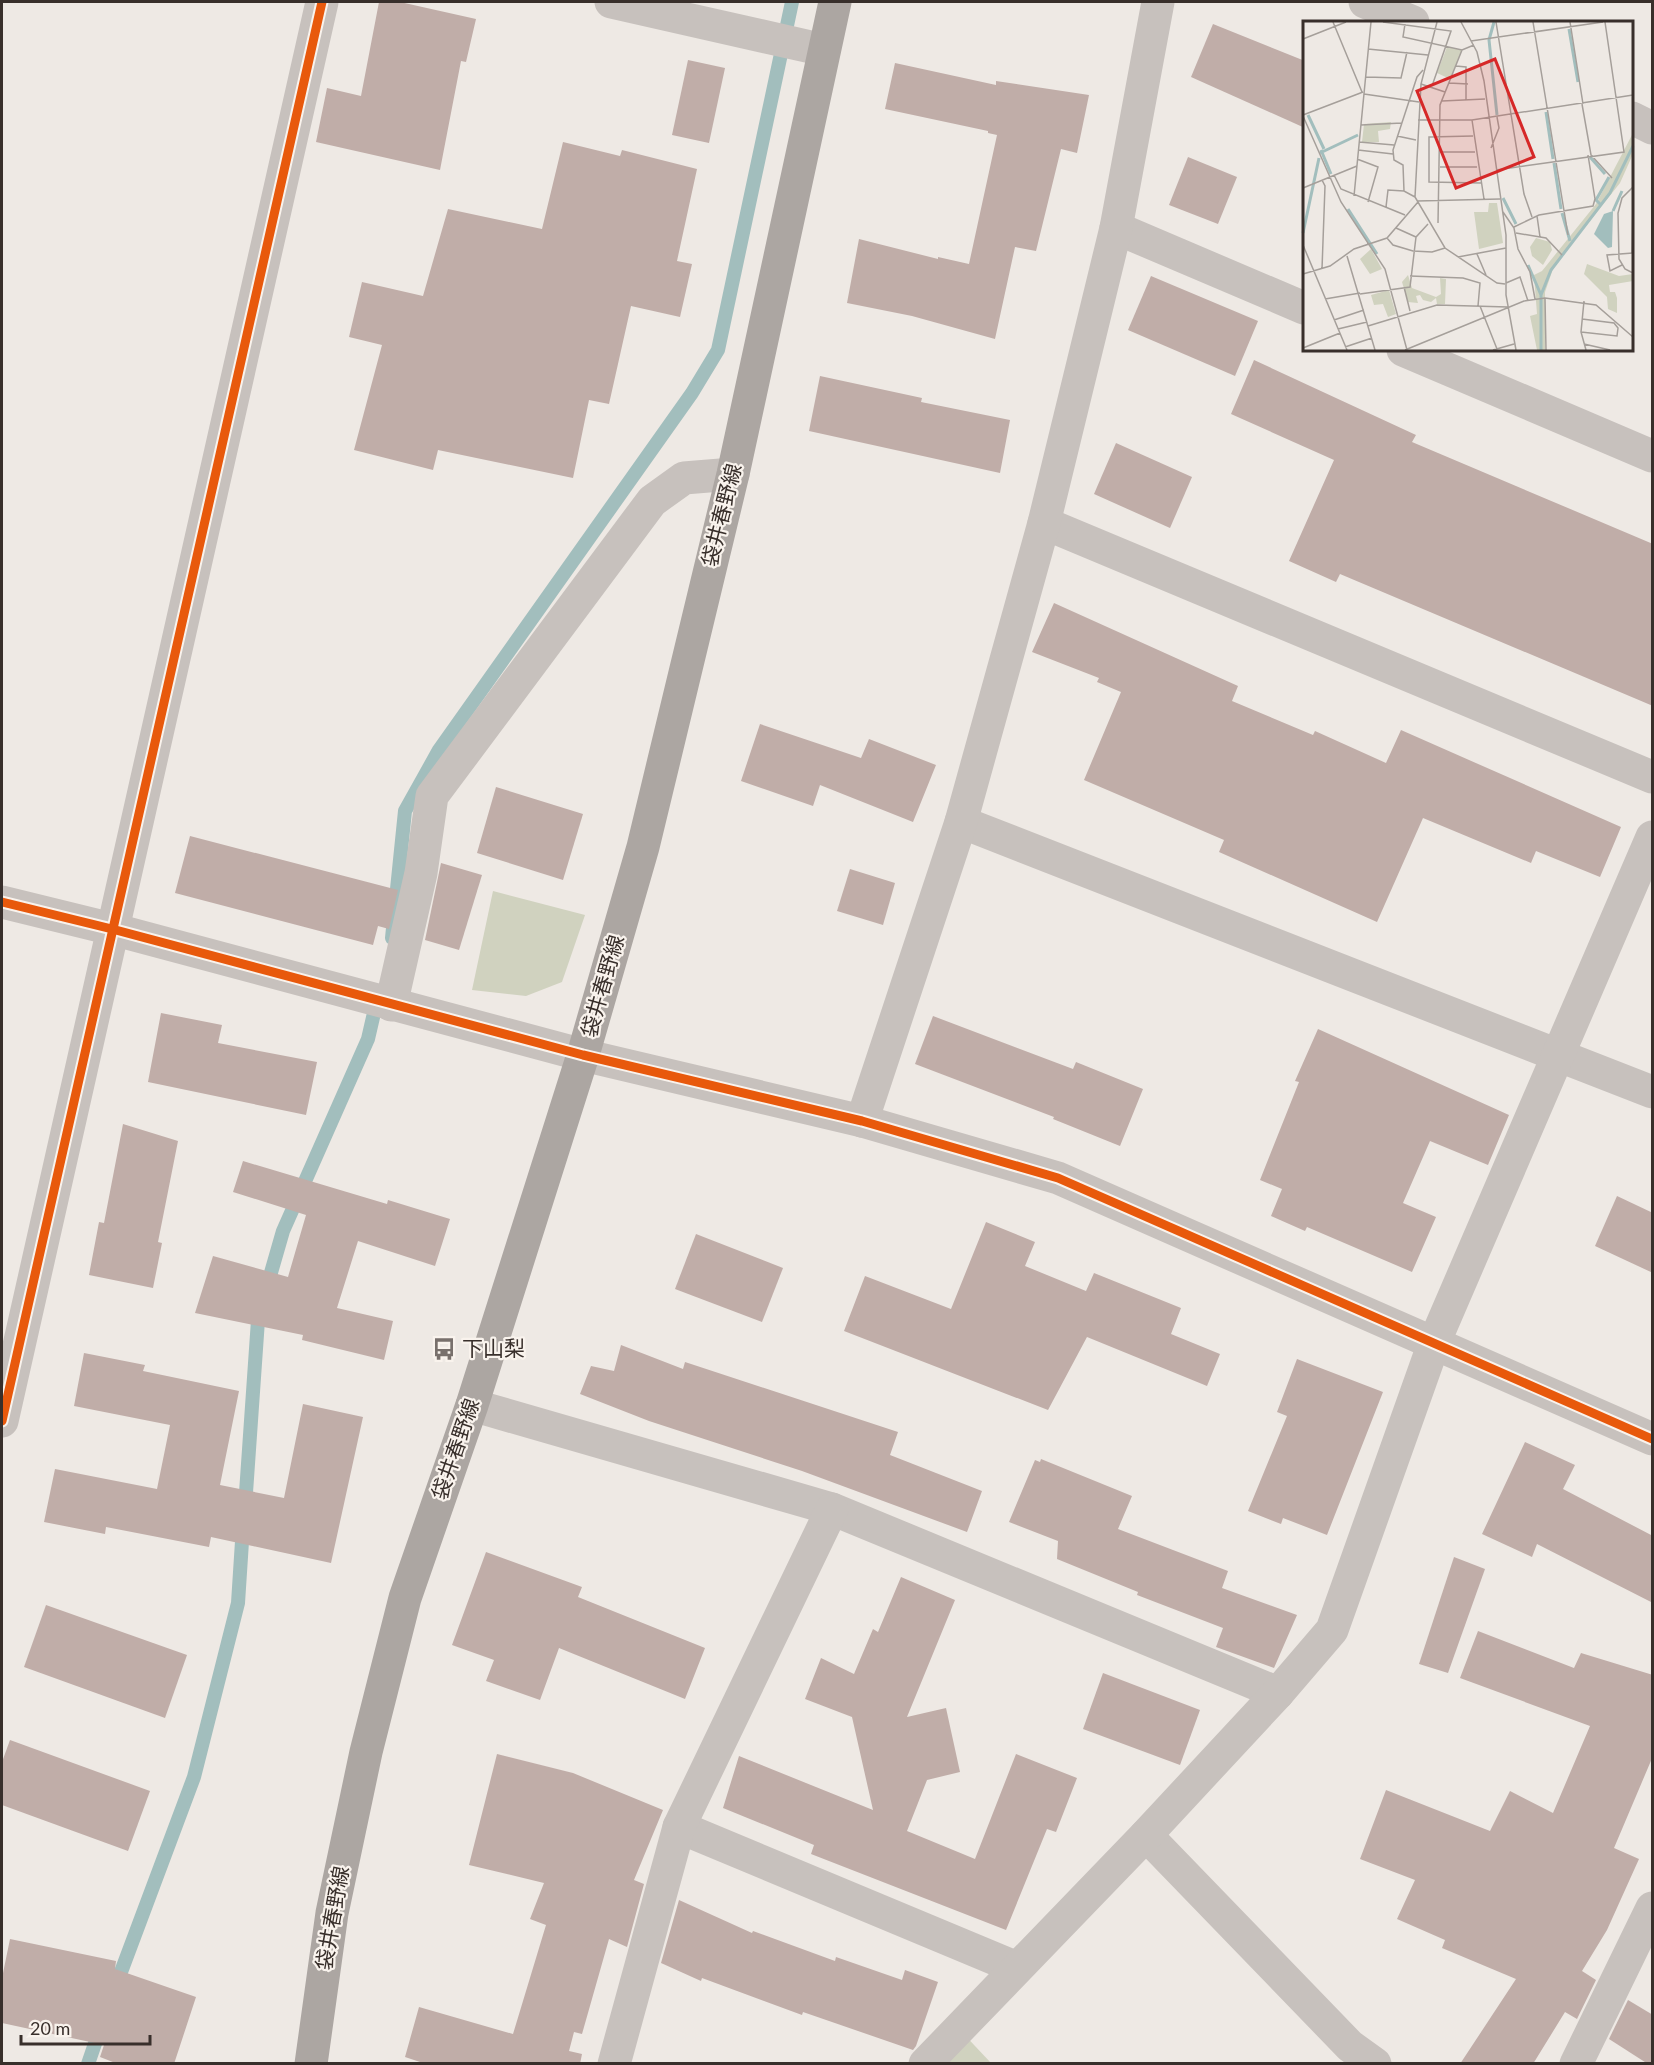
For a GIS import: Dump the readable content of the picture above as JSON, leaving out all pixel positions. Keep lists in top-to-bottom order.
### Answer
{
  "streets": {
    "main road": ["袋井春野線"]
  },
  "places": {
    "bus stop": ["下山梨"]
  },
  "scale_bar": "20 m"
}
